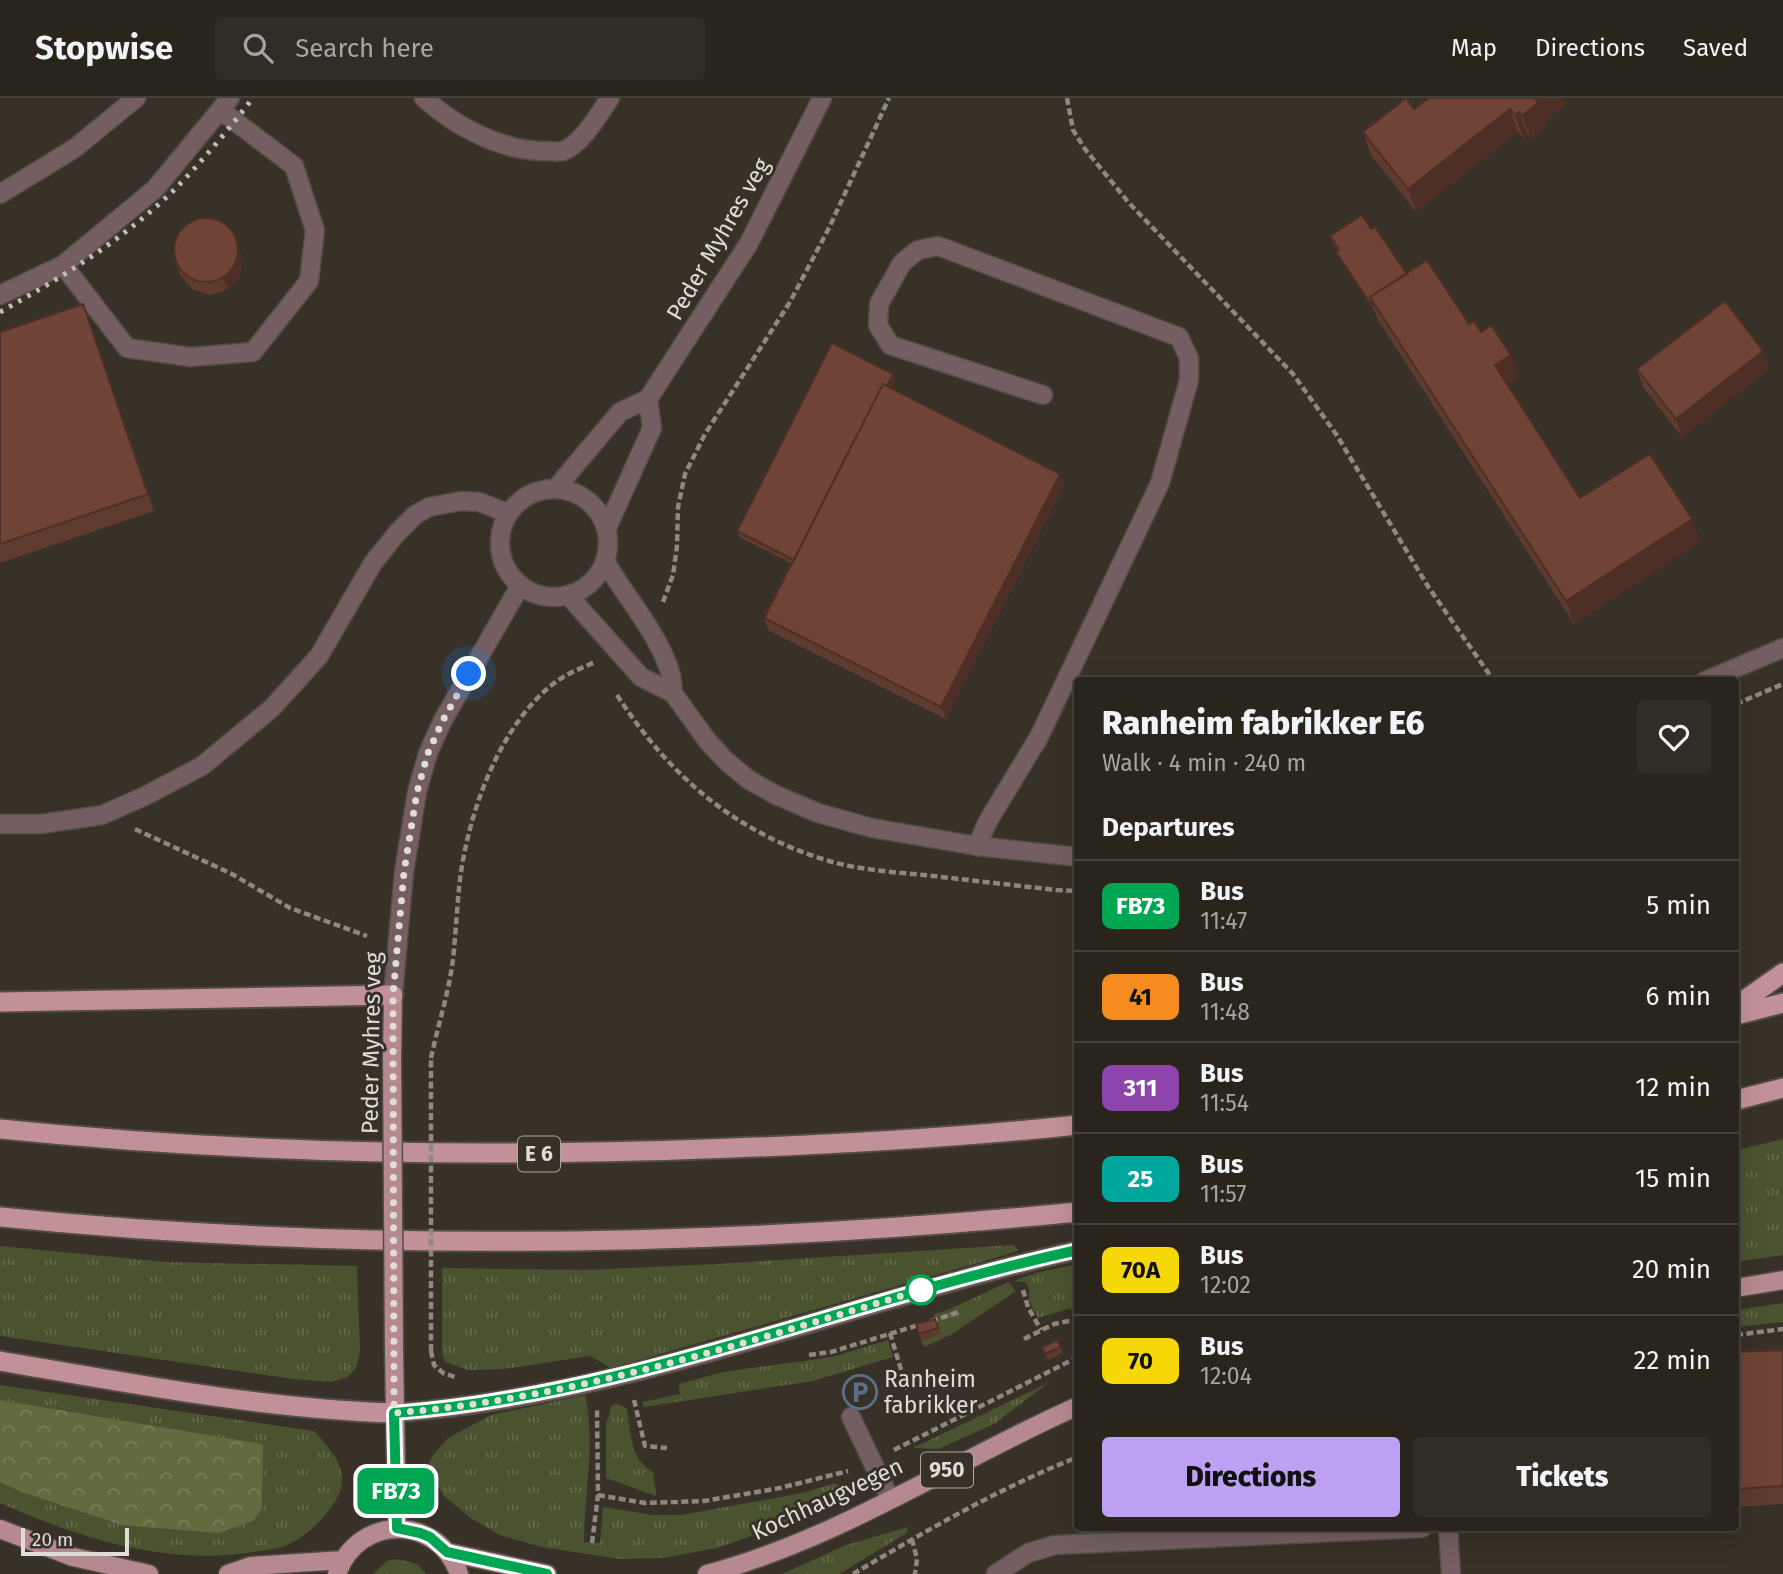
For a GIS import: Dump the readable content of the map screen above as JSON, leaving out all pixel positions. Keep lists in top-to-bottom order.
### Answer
{
  "streets": {
    "highway": ["E 6"],
    "main road": ["Peder Myhres veg", "950", "Kochhaugvegen"]
  },
  "places": {
    "parking": ["Ranheim fabrikker"]
  },
  "lines": ["bus line FB73"],
  "scale_bar": "20 m",
  "page": {
    "header": "Stopwise",
    "search": "Search here",
    "nav": ["Map", "Directions", "Saved"],
    "on_map": "FB73",
    "heading": [
      ["Ranheim fabrikker E6", "Walk · 4 min · 240 m"],
      "Departures"
    ],
    "list": [
      {
        "mark": "FB73",
        "name": "Bus",
        "note": "11:47",
        "value": "5 min"
      },
      {
        "mark": "41",
        "name": "Bus",
        "note": "11:48",
        "value": "6 min"
      },
      {
        "mark": "311",
        "name": "Bus",
        "note": "11:54",
        "value": "12 min"
      },
      {
        "mark": "25",
        "name": "Bus",
        "note": "11:57",
        "value": "15 min"
      },
      {
        "mark": "70A",
        "name": "Bus",
        "note": "12:02",
        "value": "20 min"
      },
      {
        "mark": "70",
        "name": "Bus",
        "note": "12:04",
        "value": "22 min"
      }
    ],
    "buttons": ["Directions", "Tickets"],
    "scale": "20 m"
  }
}
